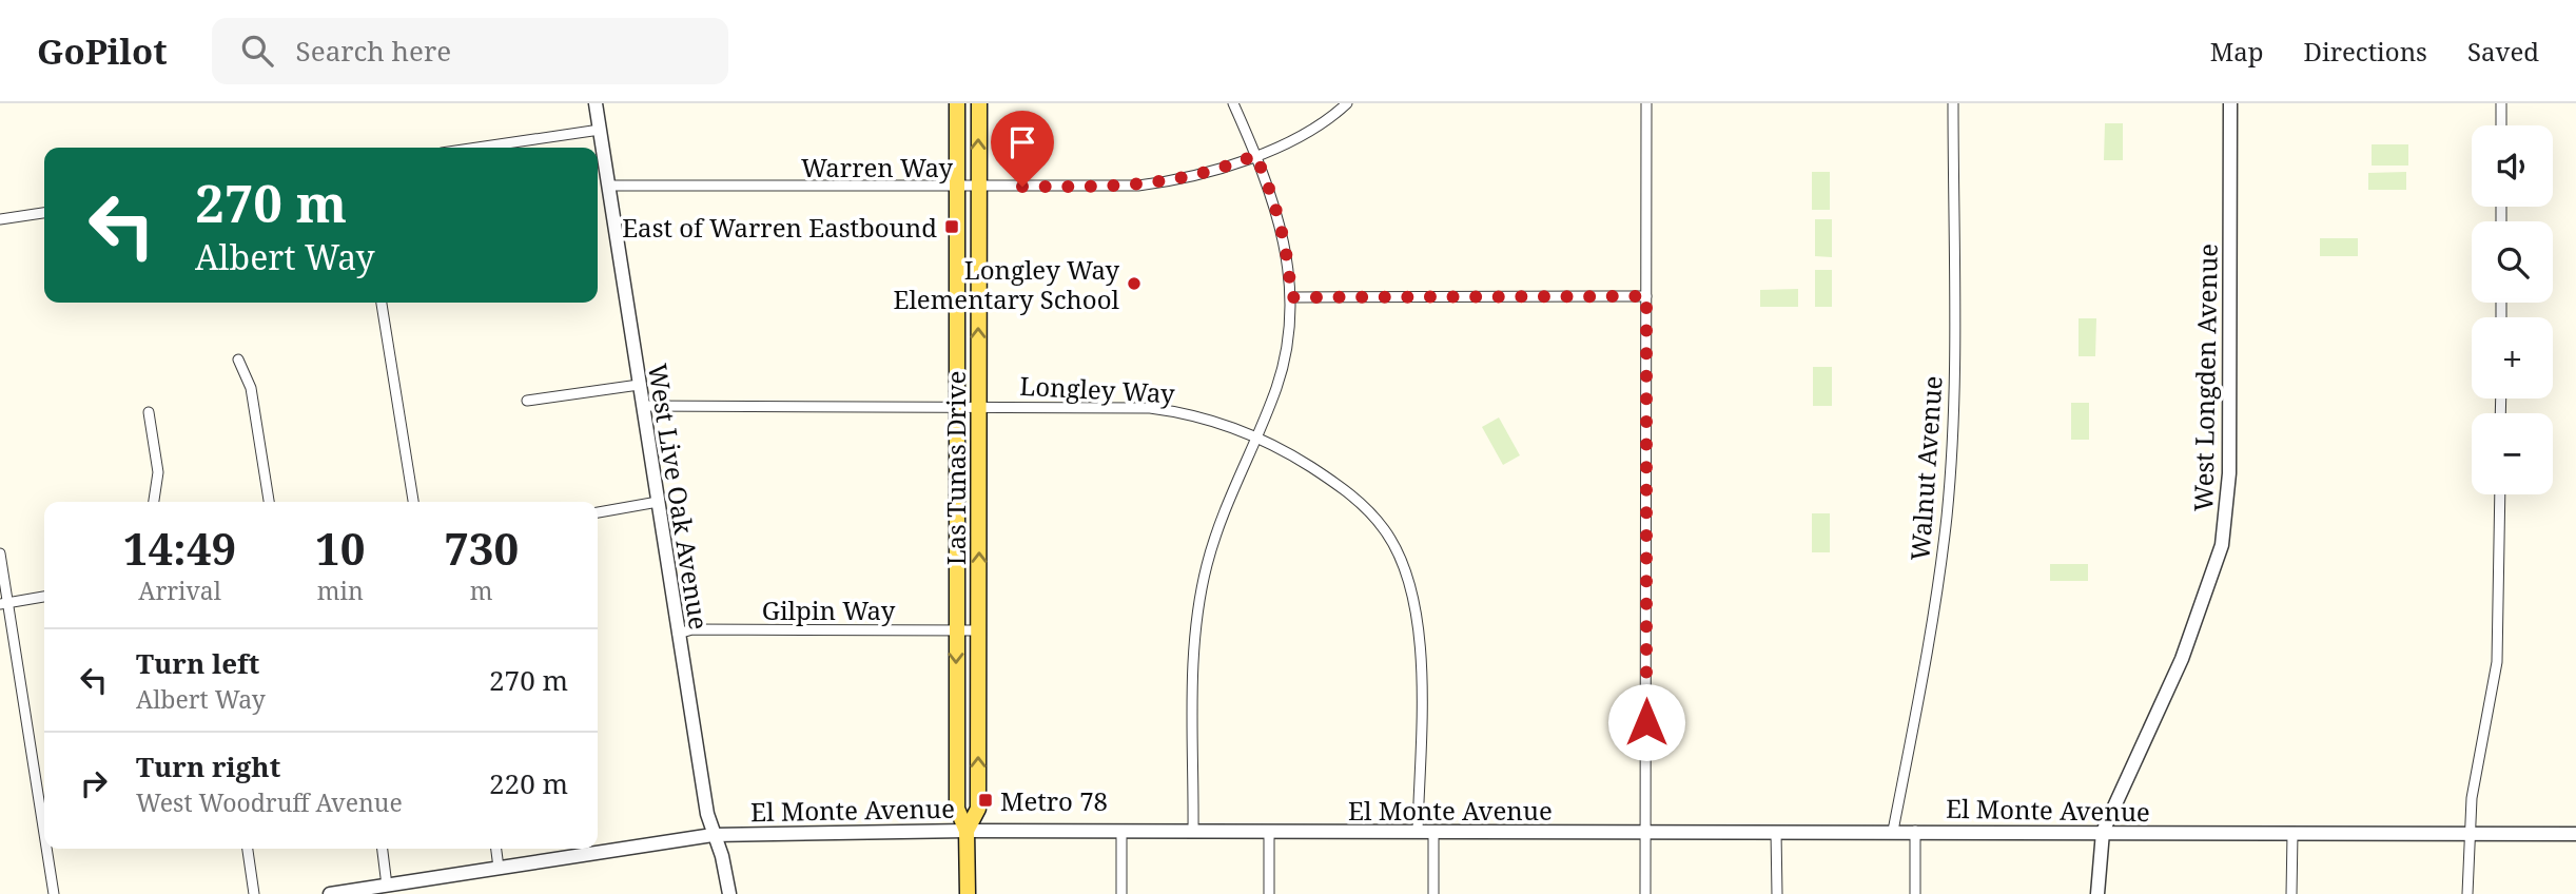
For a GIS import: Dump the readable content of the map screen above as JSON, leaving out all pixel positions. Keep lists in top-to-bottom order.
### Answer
{
  "streets": {
    "main road": ["Las Tunas Drive"],
    "street": [
      "Warren Way",
      "West Longden Avenue",
      "Longley Way",
      "Walnut Avenue",
      "West Live Oak Avenue",
      "Gilpin Way",
      "El Monte Avenue"
    ]
  },
  "crossings": [
    ["Warren Way", "Las Tunas Drive"],
    ["Warren Way", "West Live Oak Avenue"],
    ["West Longden Avenue", "El Monte Avenue"],
    ["Longley Way", "Las Tunas Drive"],
    ["Longley Way", "West Live Oak Avenue"],
    ["Longley Way", "El Monte Avenue"],
    ["Las Tunas Drive", "Gilpin Way"],
    ["Las Tunas Drive", "El Monte Avenue"],
    ["Walnut Avenue", "El Monte Avenue"],
    ["West Live Oak Avenue", "Gilpin Way"],
    ["West Live Oak Avenue", "El Monte Avenue"]
  ],
  "places": {
    "transit": ["East of Warren Eastbound", "Metro 78"],
    "other": ["Longley Way Elementary School"]
  },
  "page": {
    "header": "GoPilot",
    "search": "Search here",
    "nav": ["Map", "Directions", "Saved"],
    "map_buttons": ["+", "−"],
    "turn": ["270 m", "Albert Way"],
    "eta": [
      "14:49",
      "Arrival",
      "10",
      "min",
      "730",
      "m"
    ],
    "list": [
      {
        "name": "Turn left",
        "note": "Albert Way",
        "value": "270 m"
      },
      {
        "name": "Turn right",
        "note": "West Woodruff Avenue",
        "value": "220 m"
      }
    ]
  }
}
